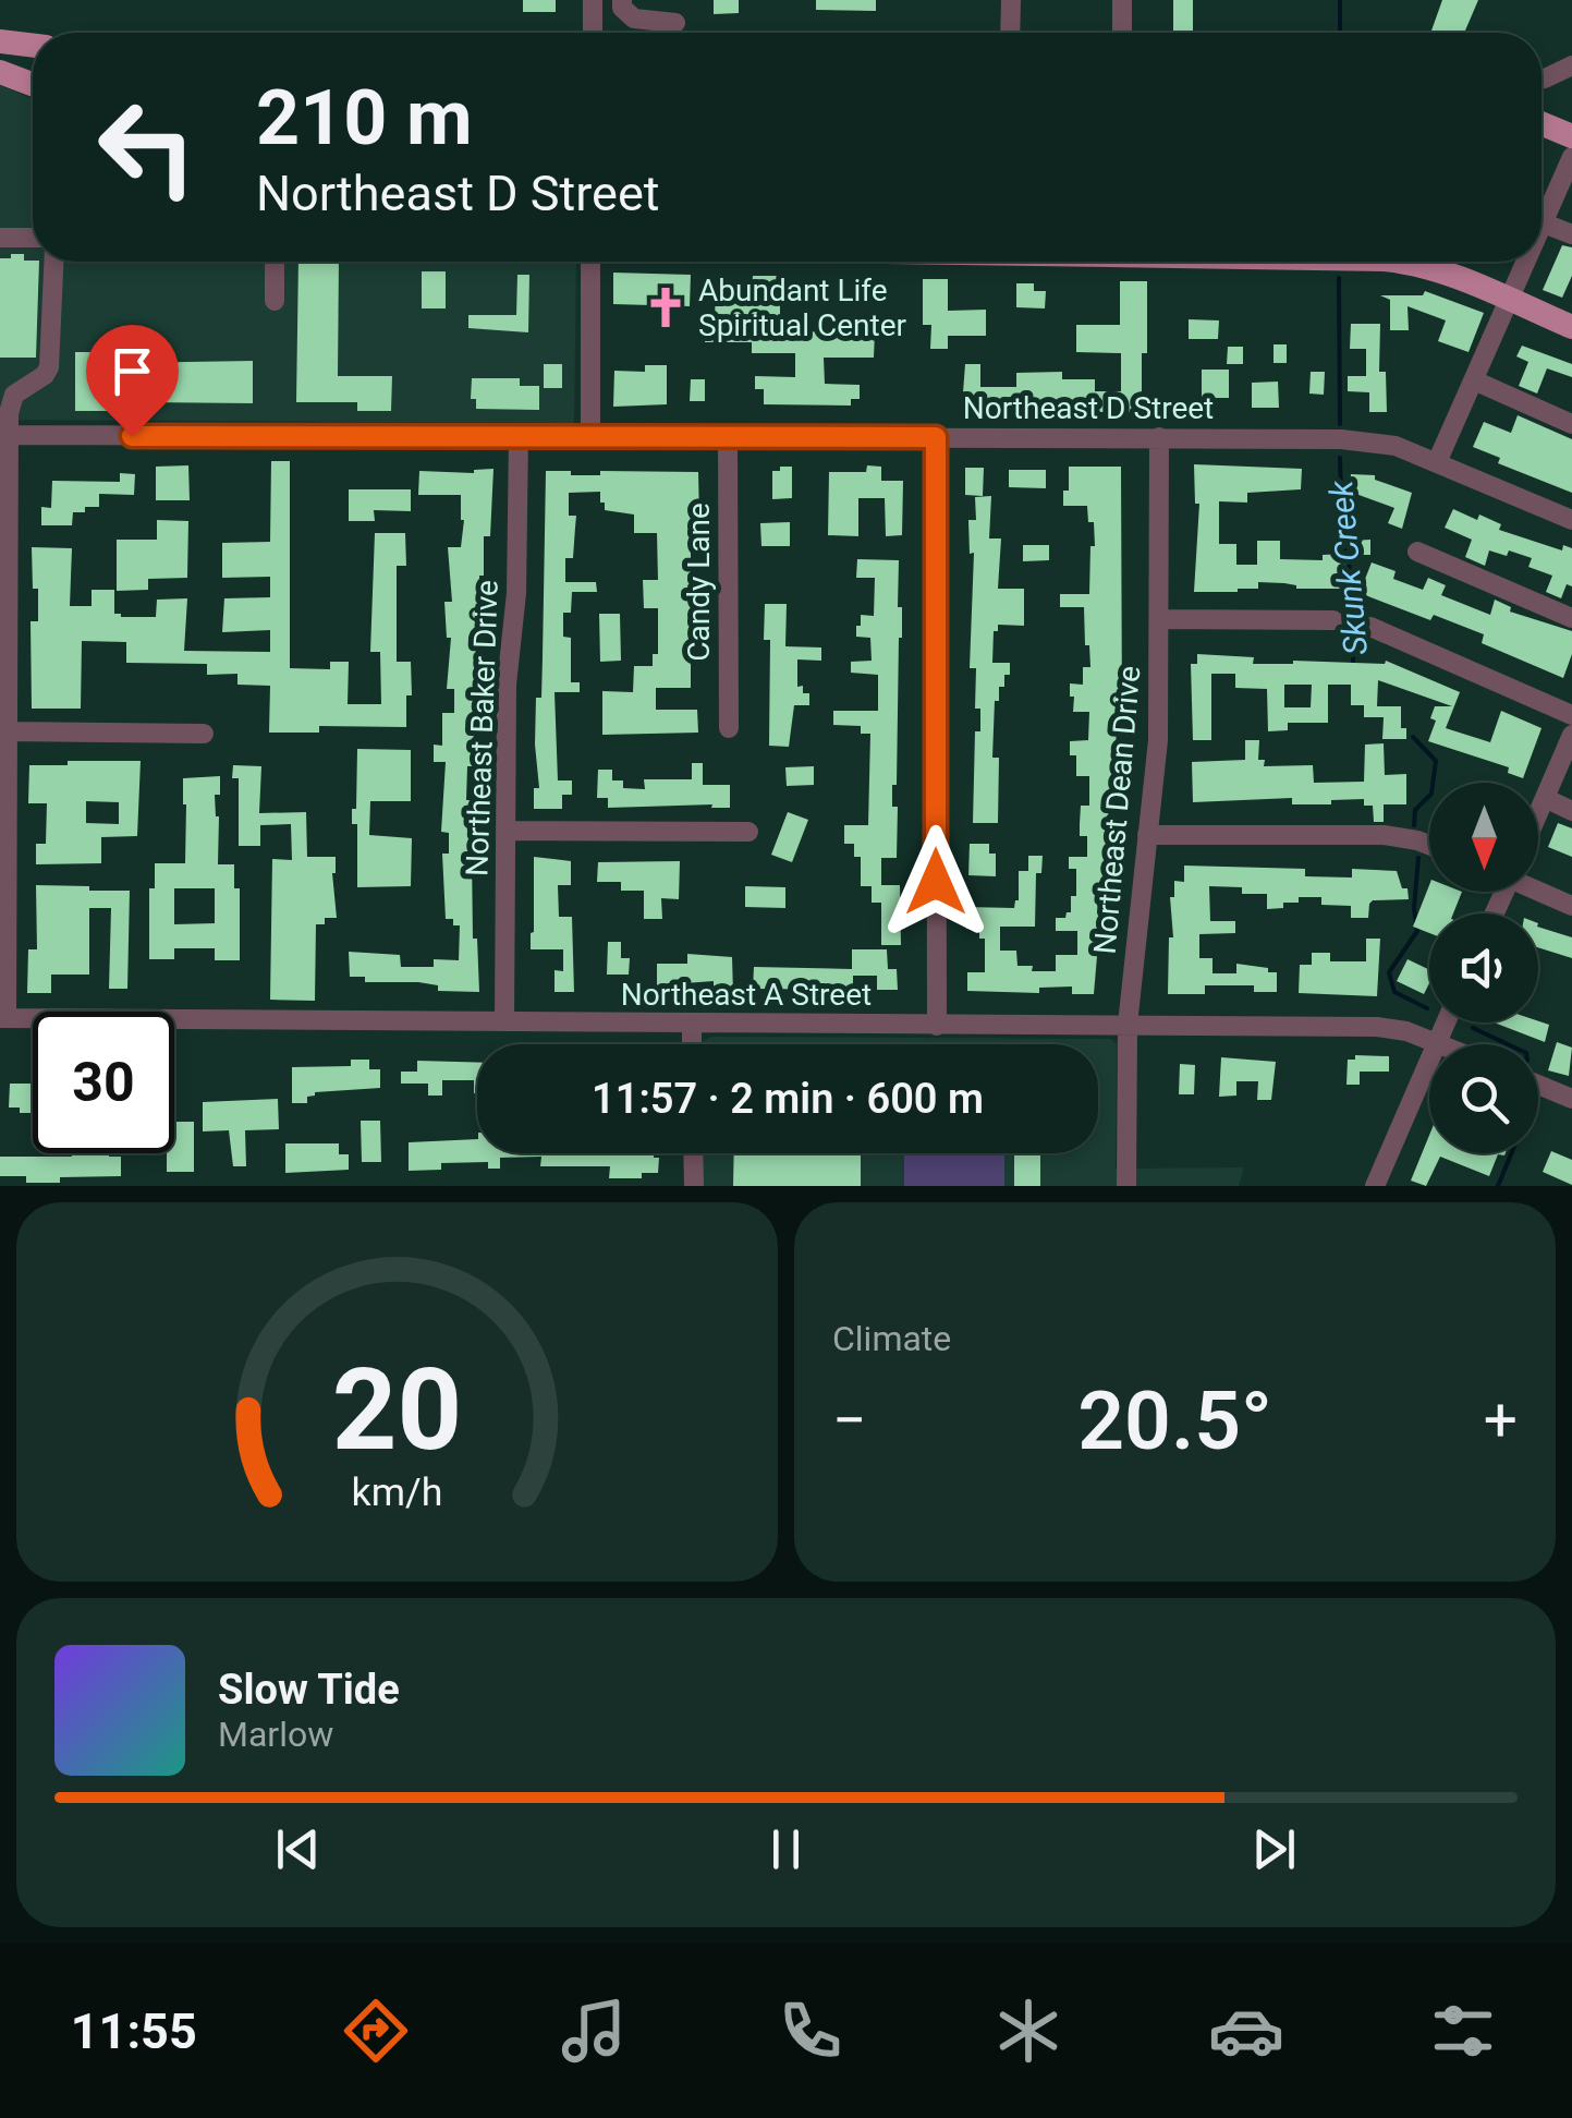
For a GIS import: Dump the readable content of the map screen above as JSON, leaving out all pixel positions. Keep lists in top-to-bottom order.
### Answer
{
  "streets": {
    "street": [
      "Northeast D Street",
      "Candy Lane",
      "Northeast Baker Drive",
      "Northeast Dean Drive",
      "Northeast A Street"
    ]
  },
  "crossings": [
    ["Northeast D Street", "Candy Lane"],
    ["Northeast D Street", "Northeast Baker Drive"],
    ["Northeast D Street", "Northeast Dean Drive"],
    ["Northeast Baker Drive", "Northeast A Street"],
    ["Northeast Dean Drive", "Northeast A Street"]
  ],
  "water": ["Skunk Creek"],
  "places": {
    "church": ["Abundant Life Spiritual Center"]
  },
  "north": "bottom",
  "page": {
    "turn": ["210 m", "Northeast D Street"],
    "limit": "30",
    "trip": "11:57 · 2 min · 600 m",
    "tile": "Climate",
    "heat": ["−", "20.5°", "+"],
    "song": ["Slow Tide", "Marlow"],
    "tabs": "11:55",
    "gauge": ["20", "km/h"]
  }
}
